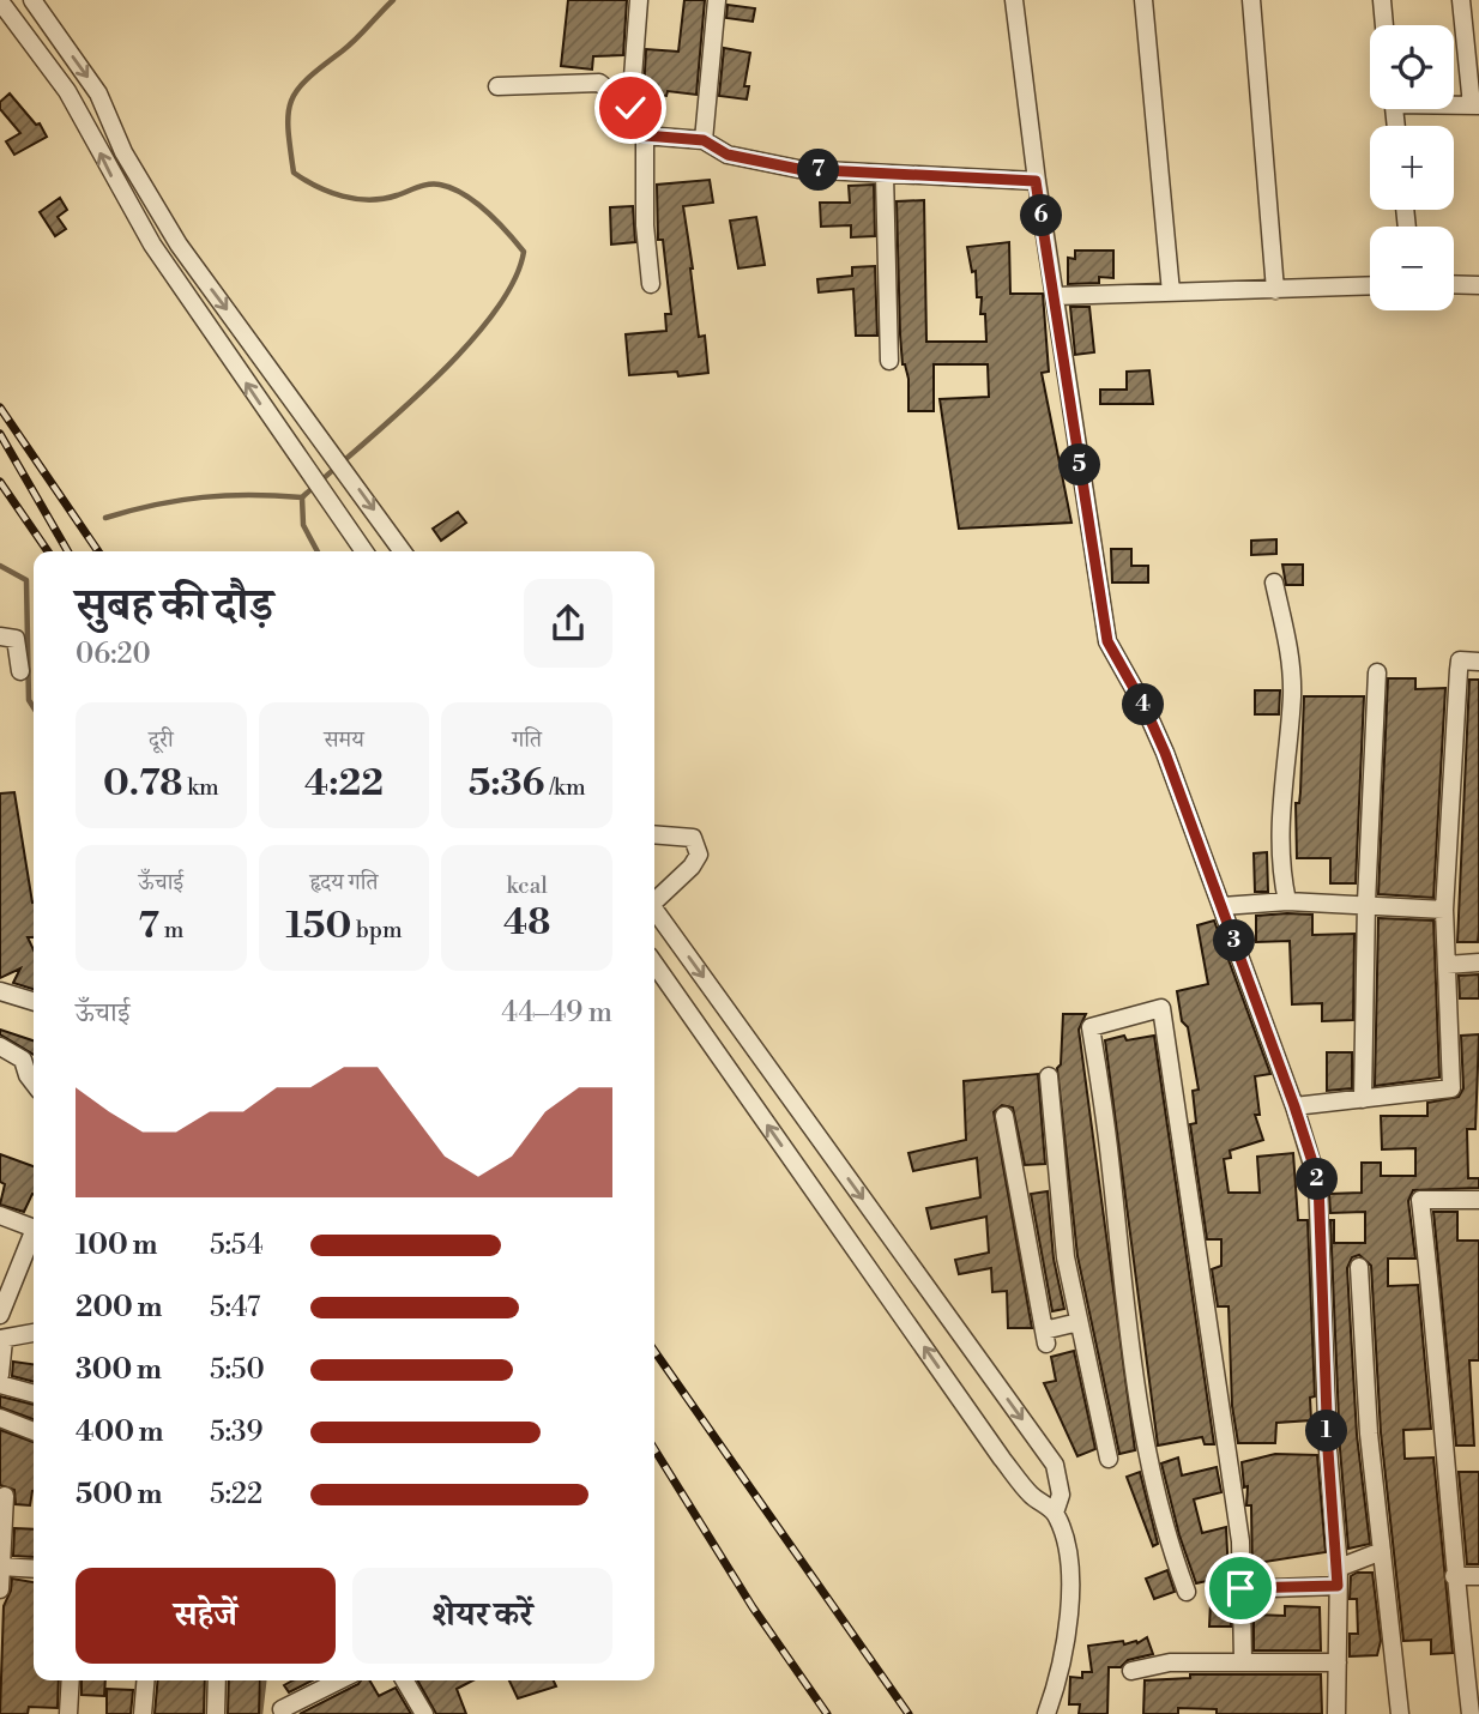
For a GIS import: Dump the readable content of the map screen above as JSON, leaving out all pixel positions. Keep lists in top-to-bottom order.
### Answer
{
  "page": {
    "map_buttons": ["+", "−"],
    "pins": [
      "7",
      "6",
      "5",
      "4",
      "3",
      "2",
      "1"
    ],
    "heading": ["सुबह की दौड़", "06:20"],
    "stats": [
      ["दूरी", "0.78 km"],
      ["समय", "4:22"],
      ["गति", "5:36 /km"],
      ["ऊँचाई", "7 m"],
      ["हृदय गति", "150 bpm"],
      ["kcal", "48"]
    ],
    "chart": ["ऊँचाई", "44–49 m"],
    "list": [
      {
        "name": "100 m",
        "note": "5:54"
      },
      {
        "name": "200 m",
        "note": "5:47"
      },
      {
        "name": "300 m",
        "note": "5:50"
      },
      {
        "name": "400 m",
        "note": "5:39"
      },
      {
        "name": "500 m",
        "note": "5:22"
      }
    ],
    "buttons": ["सहेजें", "शेयर करें"]
  }
}
